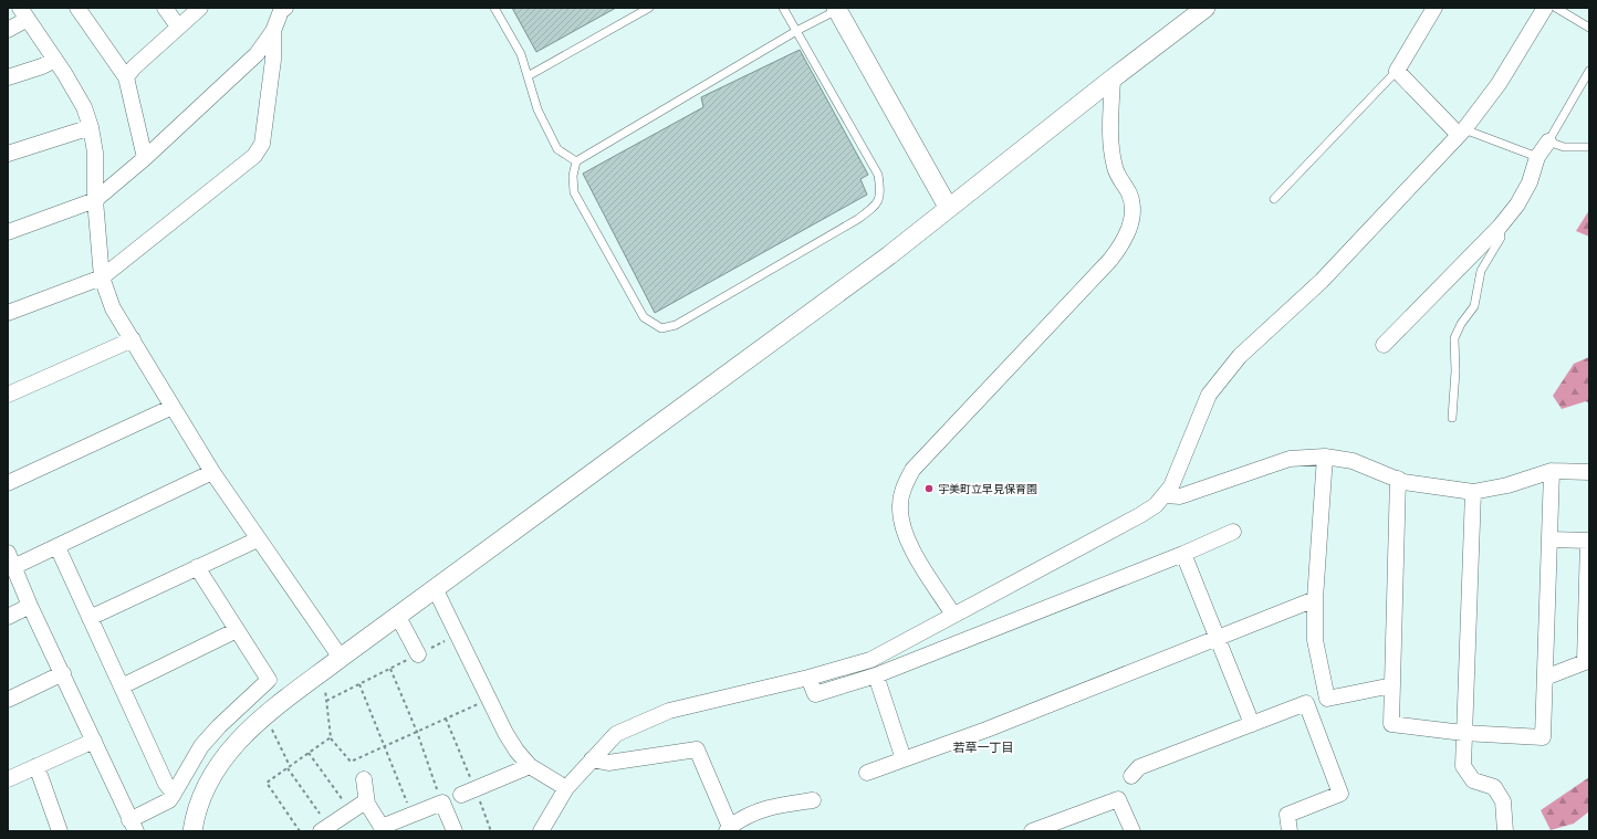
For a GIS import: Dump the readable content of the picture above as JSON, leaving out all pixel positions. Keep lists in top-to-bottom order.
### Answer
{
  "districts": ["若草一丁目"],
  "places": ["宇美町立早見保育園"]
}
